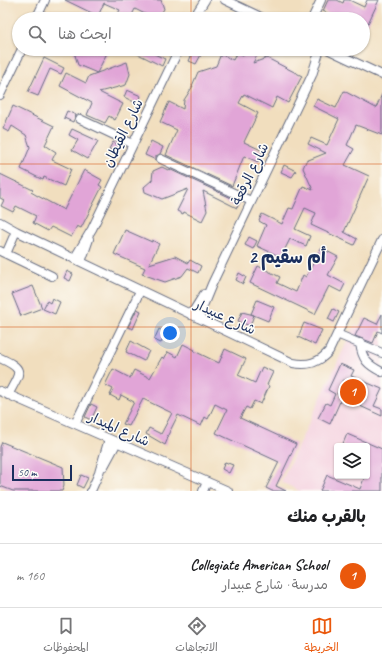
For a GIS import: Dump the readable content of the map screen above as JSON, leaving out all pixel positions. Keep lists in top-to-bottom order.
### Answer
{
  "streets": {
    "street": [
      "شارع القيطان",
      "شارع الرقعة",
      "شارع عبيدار",
      "شارع الميدار"
    ]
  },
  "crossings": [
    ["شارع القيطان", "شارع عبيدار"],
    ["شارع الرقعة", "شارع عبيدار"]
  ],
  "districts": ["أم سقيم 2"],
  "scale_bar": "50 m",
  "page": {
    "search": "ابحث هنا",
    "pins": "1",
    "scale": "50 m",
    "heading": "بالقرب منك",
    "list": [
      {
        "mark": "1",
        "name": "Collegiate American School",
        "note": "مدرسة · شارع عبيدار",
        "value": "160 m"
      }
    ],
    "nav": ["الخريطة", "الاتجاهات", "المحفوظات"]
  }
}
